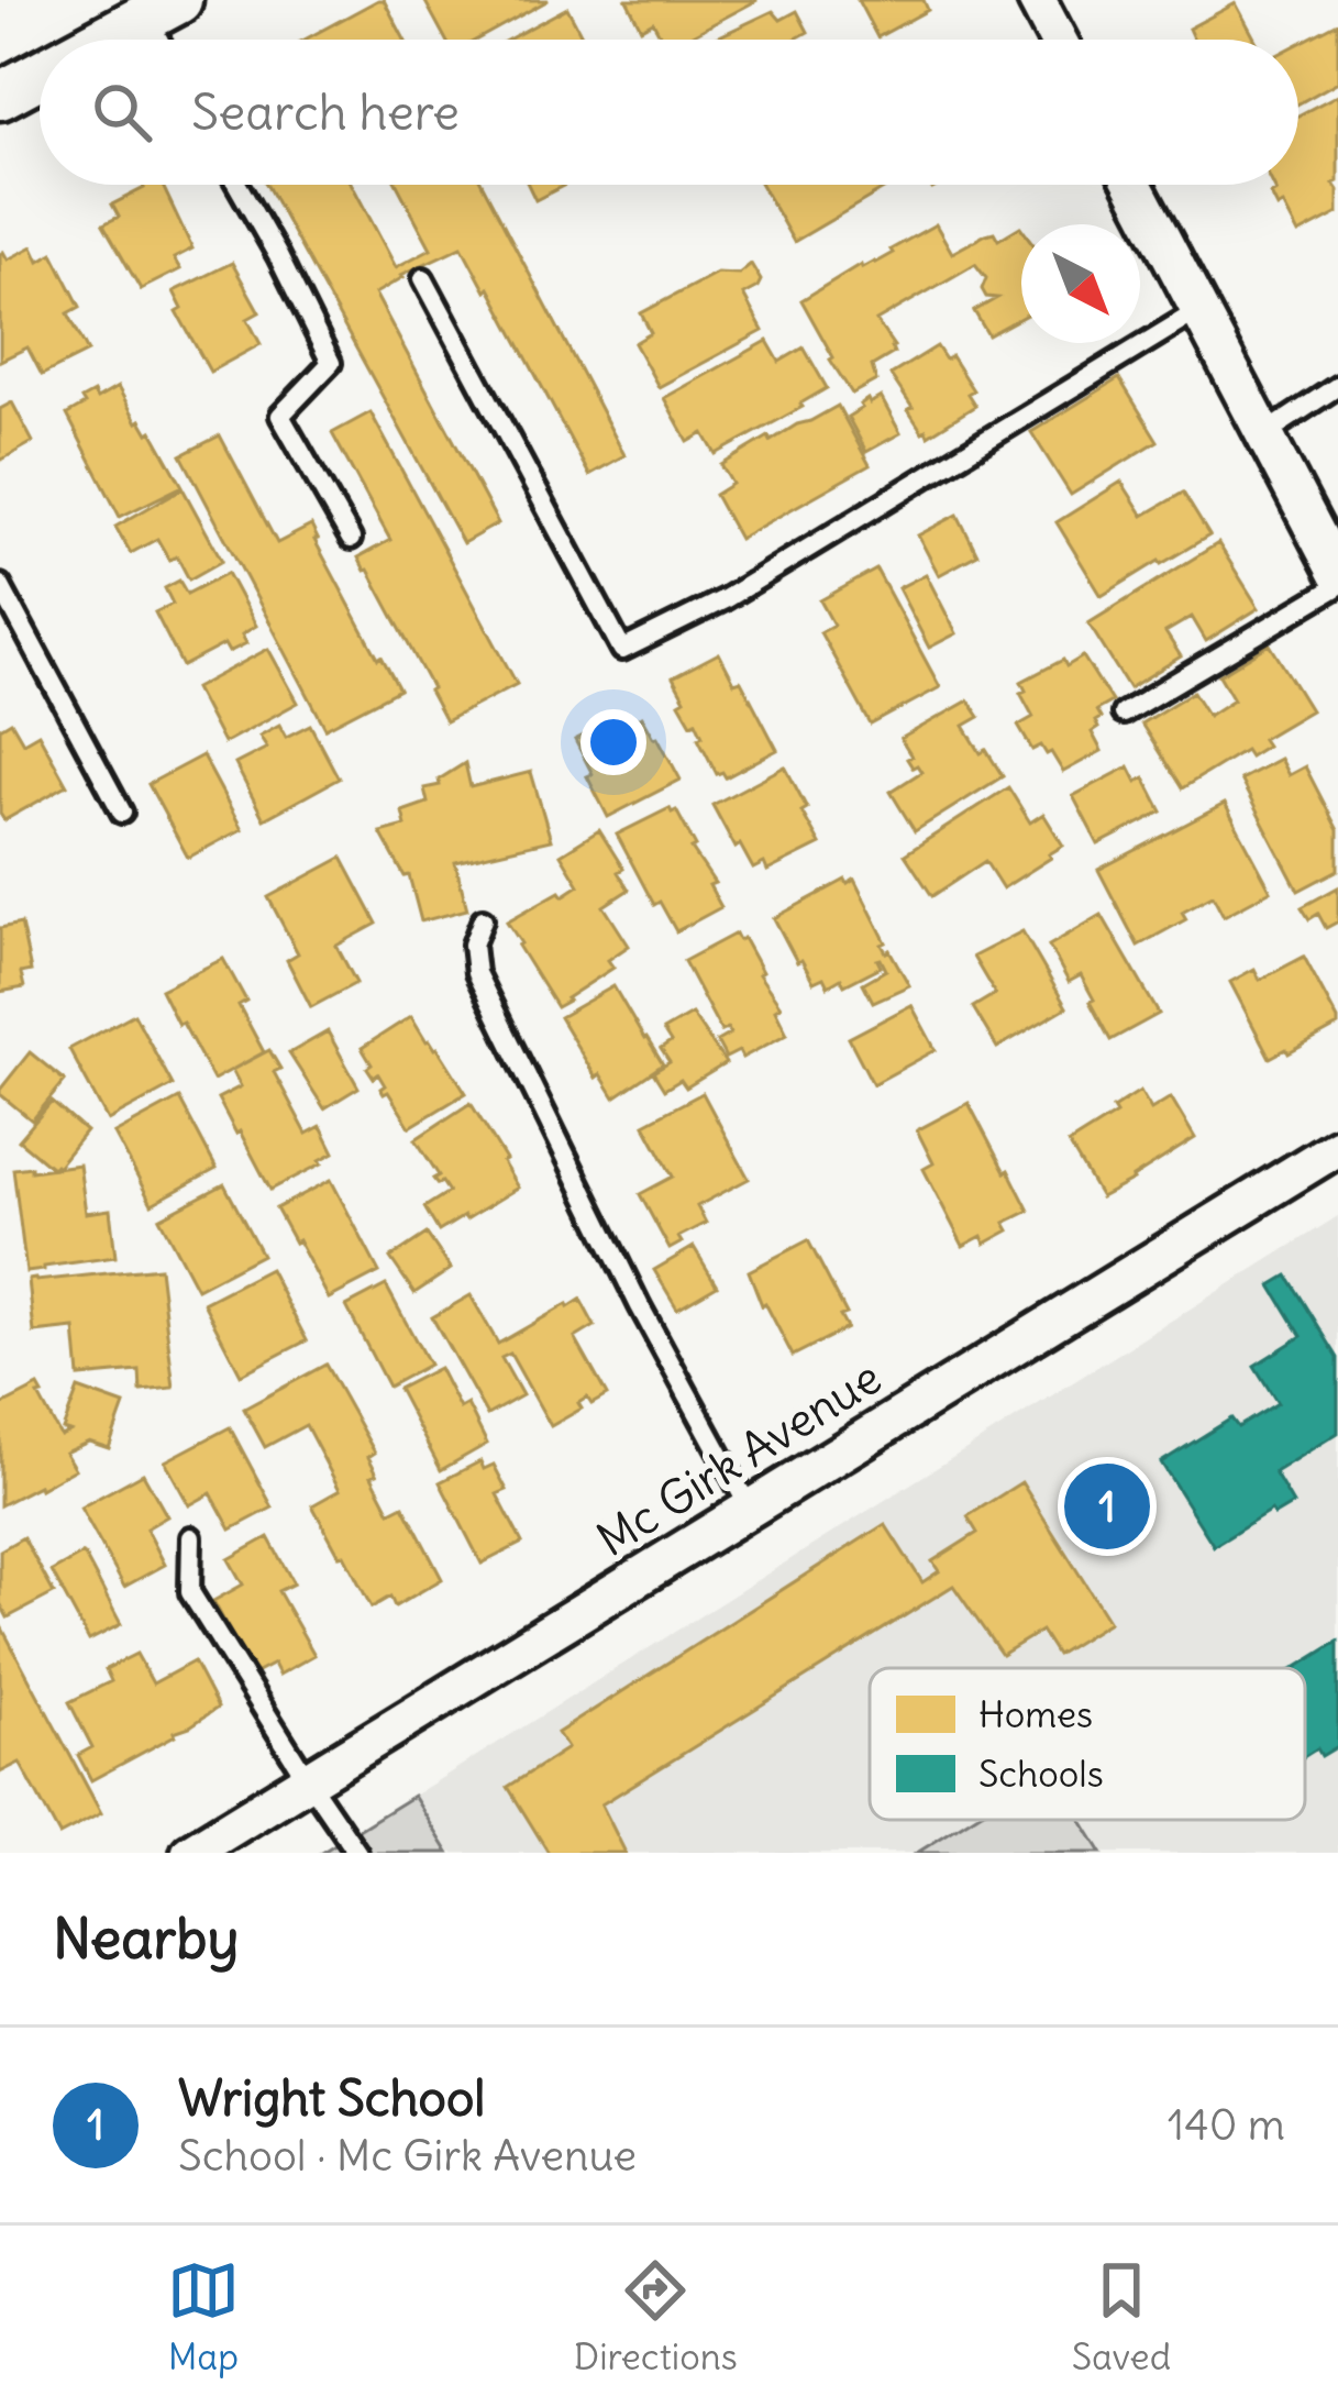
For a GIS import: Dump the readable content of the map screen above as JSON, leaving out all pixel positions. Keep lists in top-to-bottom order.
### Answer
{
  "streets": {
    "street": ["Mc Girk Avenue"]
  },
  "legend": ["Homes", "Schools"],
  "north": "bottom right",
  "page": {
    "search": "Search here",
    "pins": "1",
    "heading": "Nearby",
    "list": [
      {
        "mark": "1",
        "name": "Wright School",
        "note": "School · Mc Girk Avenue",
        "value": "140 m"
      }
    ],
    "nav": ["Map", "Directions", "Saved"]
  }
}
